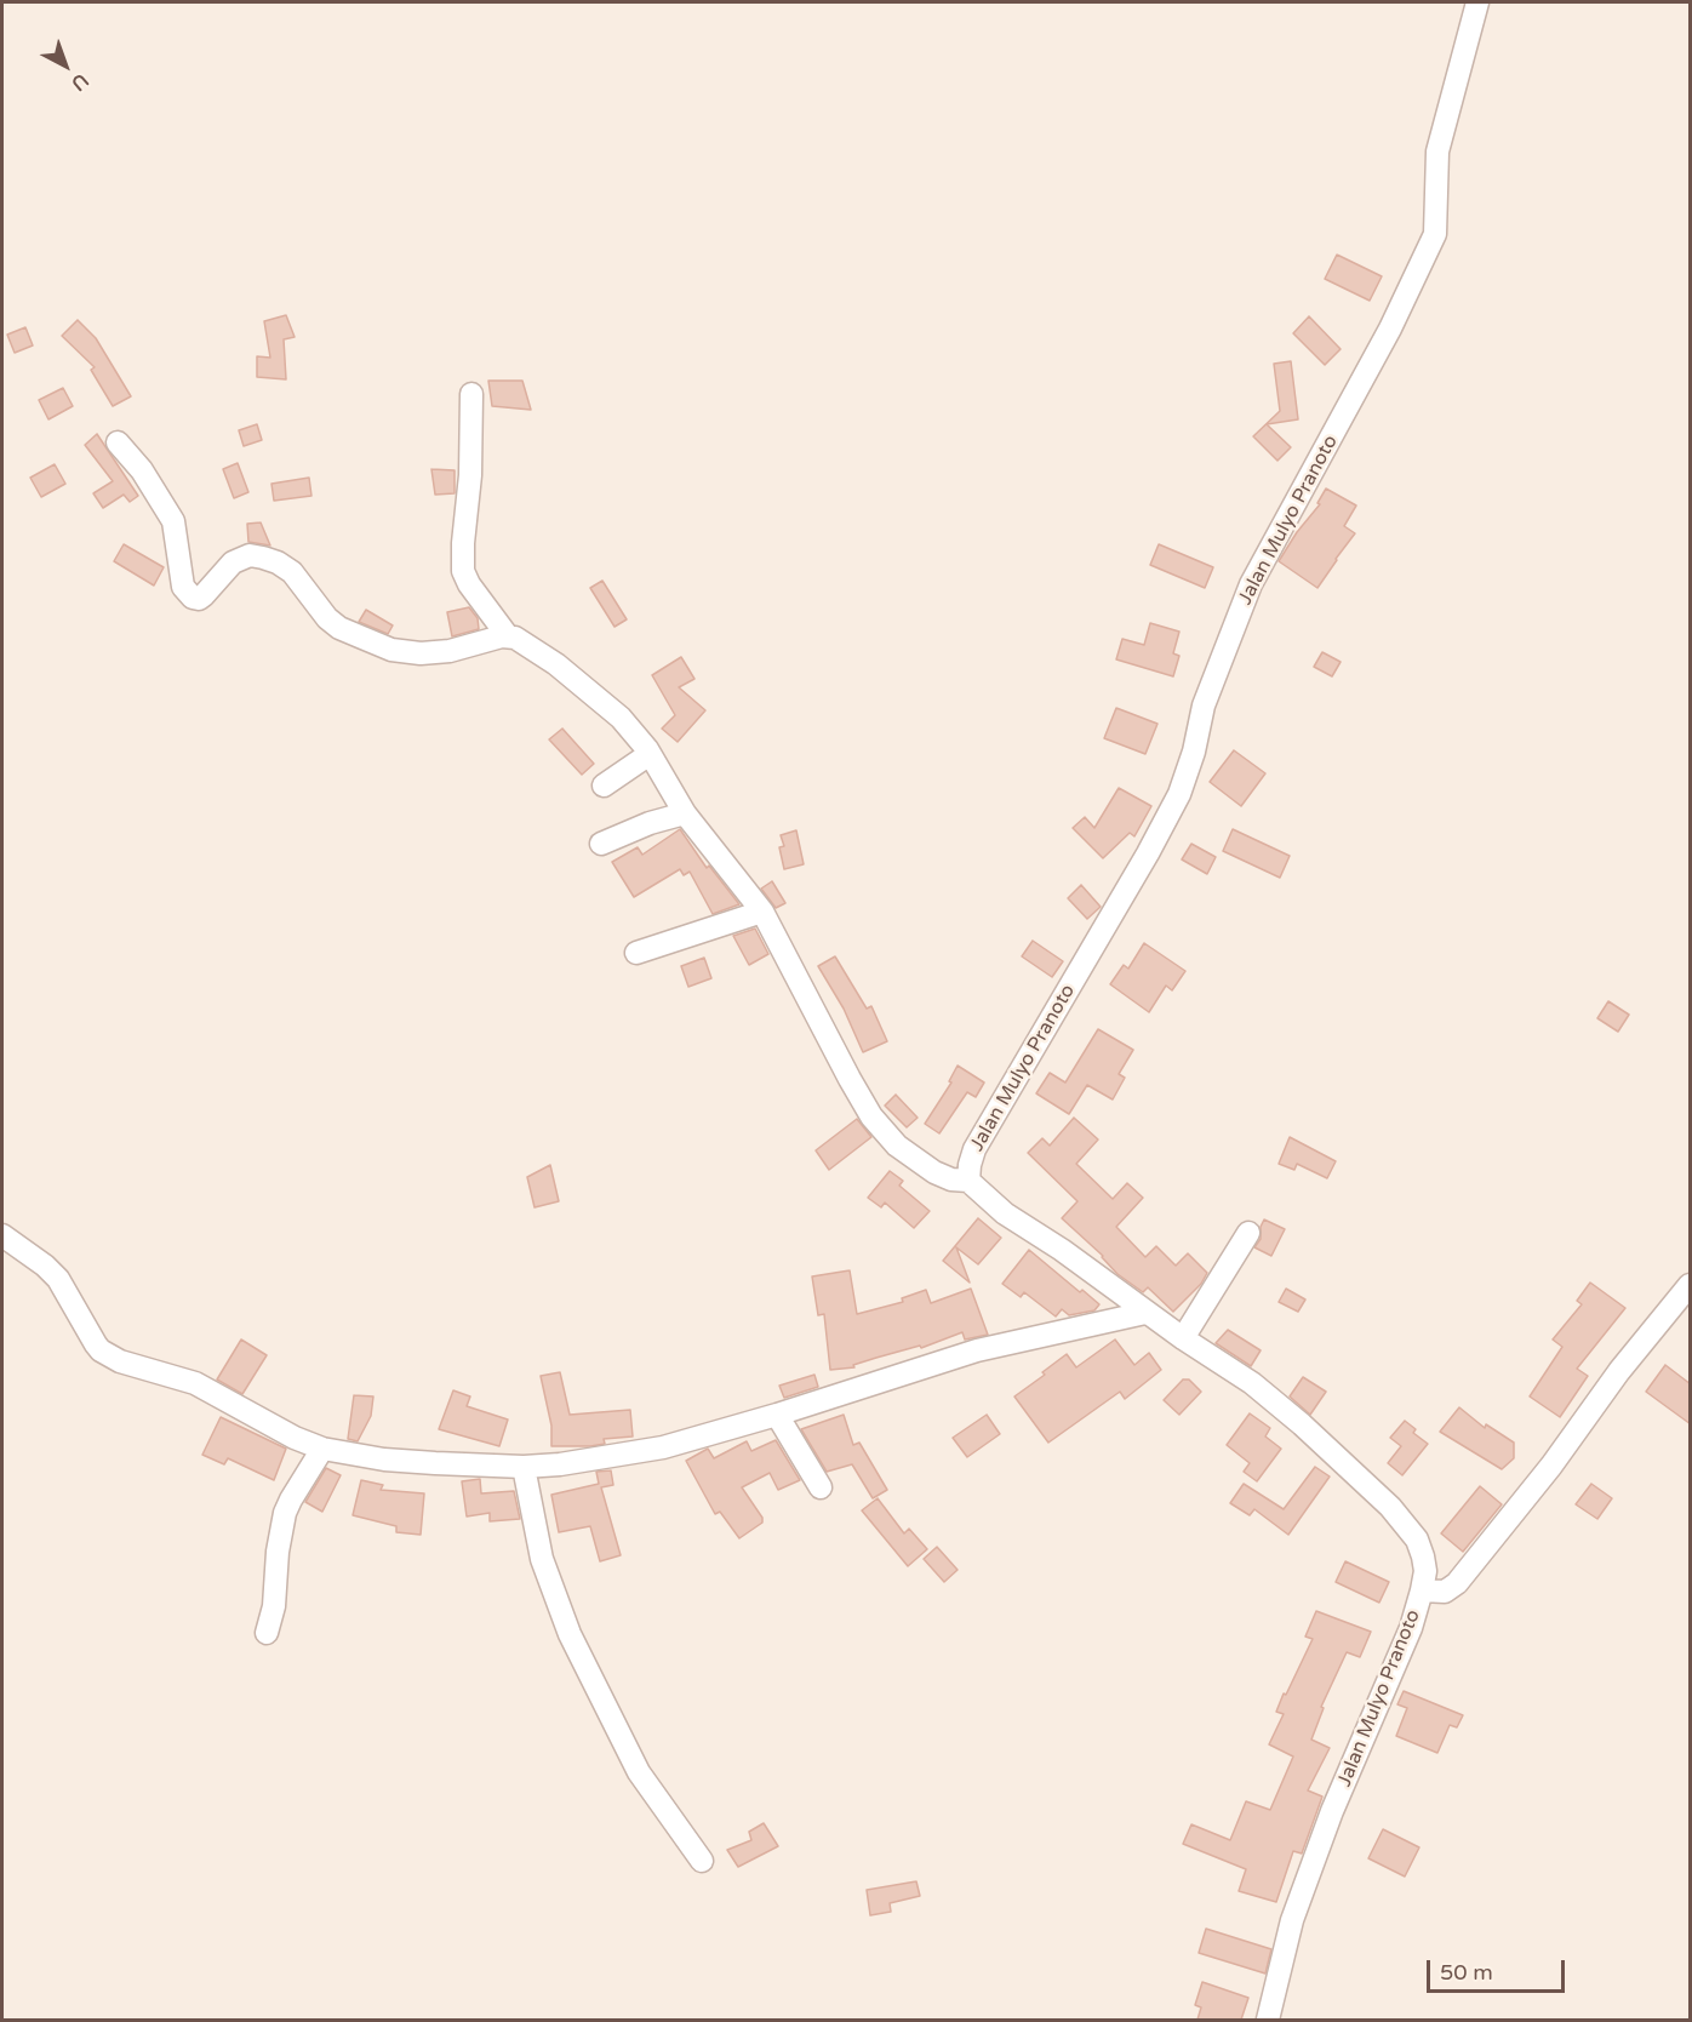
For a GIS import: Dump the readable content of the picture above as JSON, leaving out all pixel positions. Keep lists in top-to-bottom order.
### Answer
{
  "streets": {
    "street": ["Jalan Mulyo Pranoto"]
  },
  "scale_bar": "50 m",
  "north": "bottom right"
}
